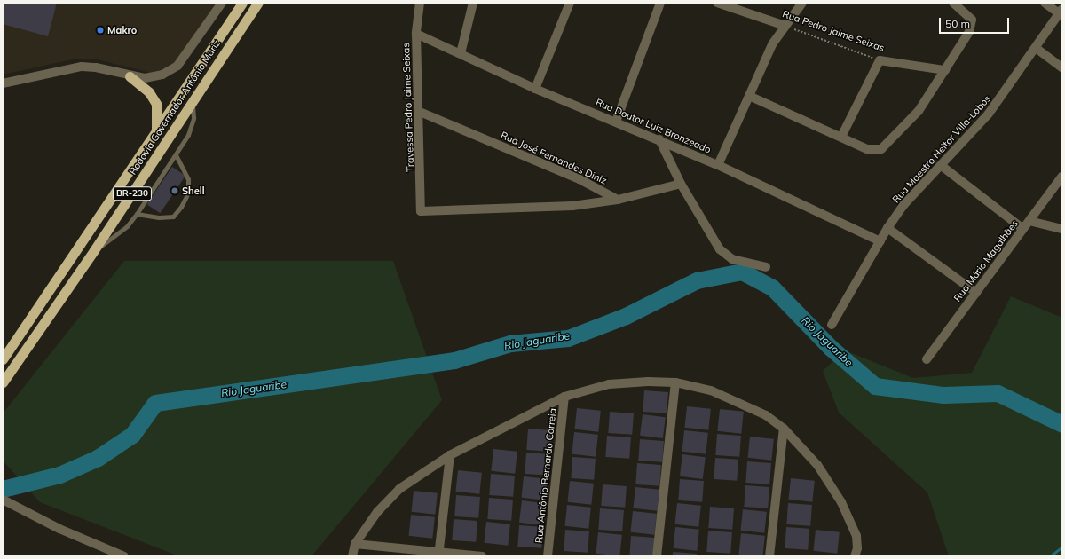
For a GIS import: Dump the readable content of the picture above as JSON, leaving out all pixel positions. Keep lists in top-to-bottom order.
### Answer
{
  "streets": {
    "highway": ["Rodovia Governador Antônio Mariz", "BR-230"],
    "street": [
      "Rua Pedro Jaime Seixas",
      "Travessa Pedro Jaime Seixas",
      "Rua Doutor Luiz Bronzeado",
      "Rua Maestro Heitor Villa-Lobos",
      "Rua José Fernandes Diniz",
      "Rua Mário Magalhães",
      "Rua Antônio Bernardo Correia"
    ]
  },
  "crossings": [
    ["Travessa Pedro Jaime Seixas", "Rua Doutor Luiz Bronzeado"],
    ["Travessa Pedro Jaime Seixas", "Rua José Fernandes Diniz"],
    ["Rua Doutor Luiz Bronzeado", "Rua Maestro Heitor Villa-Lobos"]
  ],
  "water": ["Rio Jaguaribe"],
  "places": ["Makro", "Shell"],
  "scale_bar": "50 m"
}
